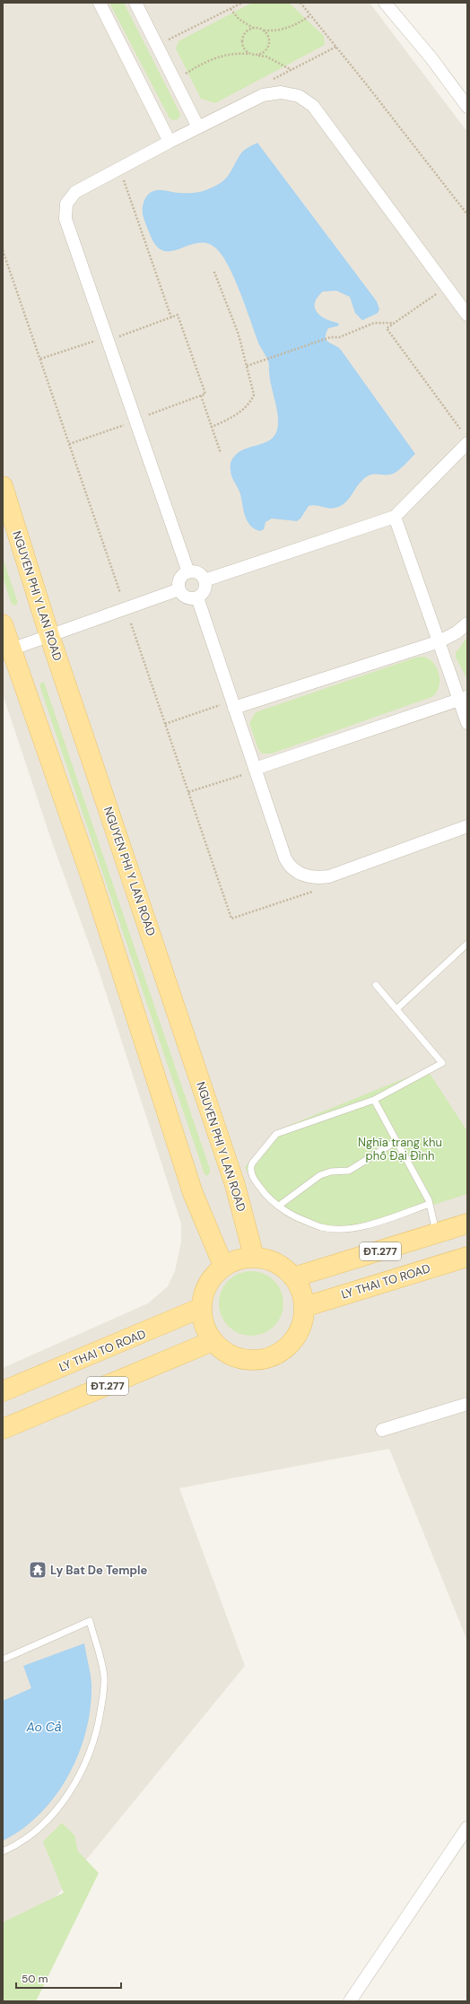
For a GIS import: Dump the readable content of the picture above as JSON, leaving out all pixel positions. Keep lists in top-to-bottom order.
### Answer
{
  "streets": {
    "main road": ["NGUYEN PHI Y LAN ROAD", "ĐT.277", "LY THAI TO ROAD"]
  },
  "crossings": [
    ["NGUYEN PHI Y LAN ROAD", "ĐT.277"],
    ["NGUYEN PHI Y LAN ROAD", "LY THAI TO ROAD"],
    ["ĐT.277", "LY THAI TO ROAD"]
  ],
  "water": ["Ao Cả"],
  "parks": ["Nghĩa trang khu phố Đại Đình"],
  "places": {
    "temple": ["Ly Bat De Temple"]
  },
  "scale_bar": "50 m"
}
